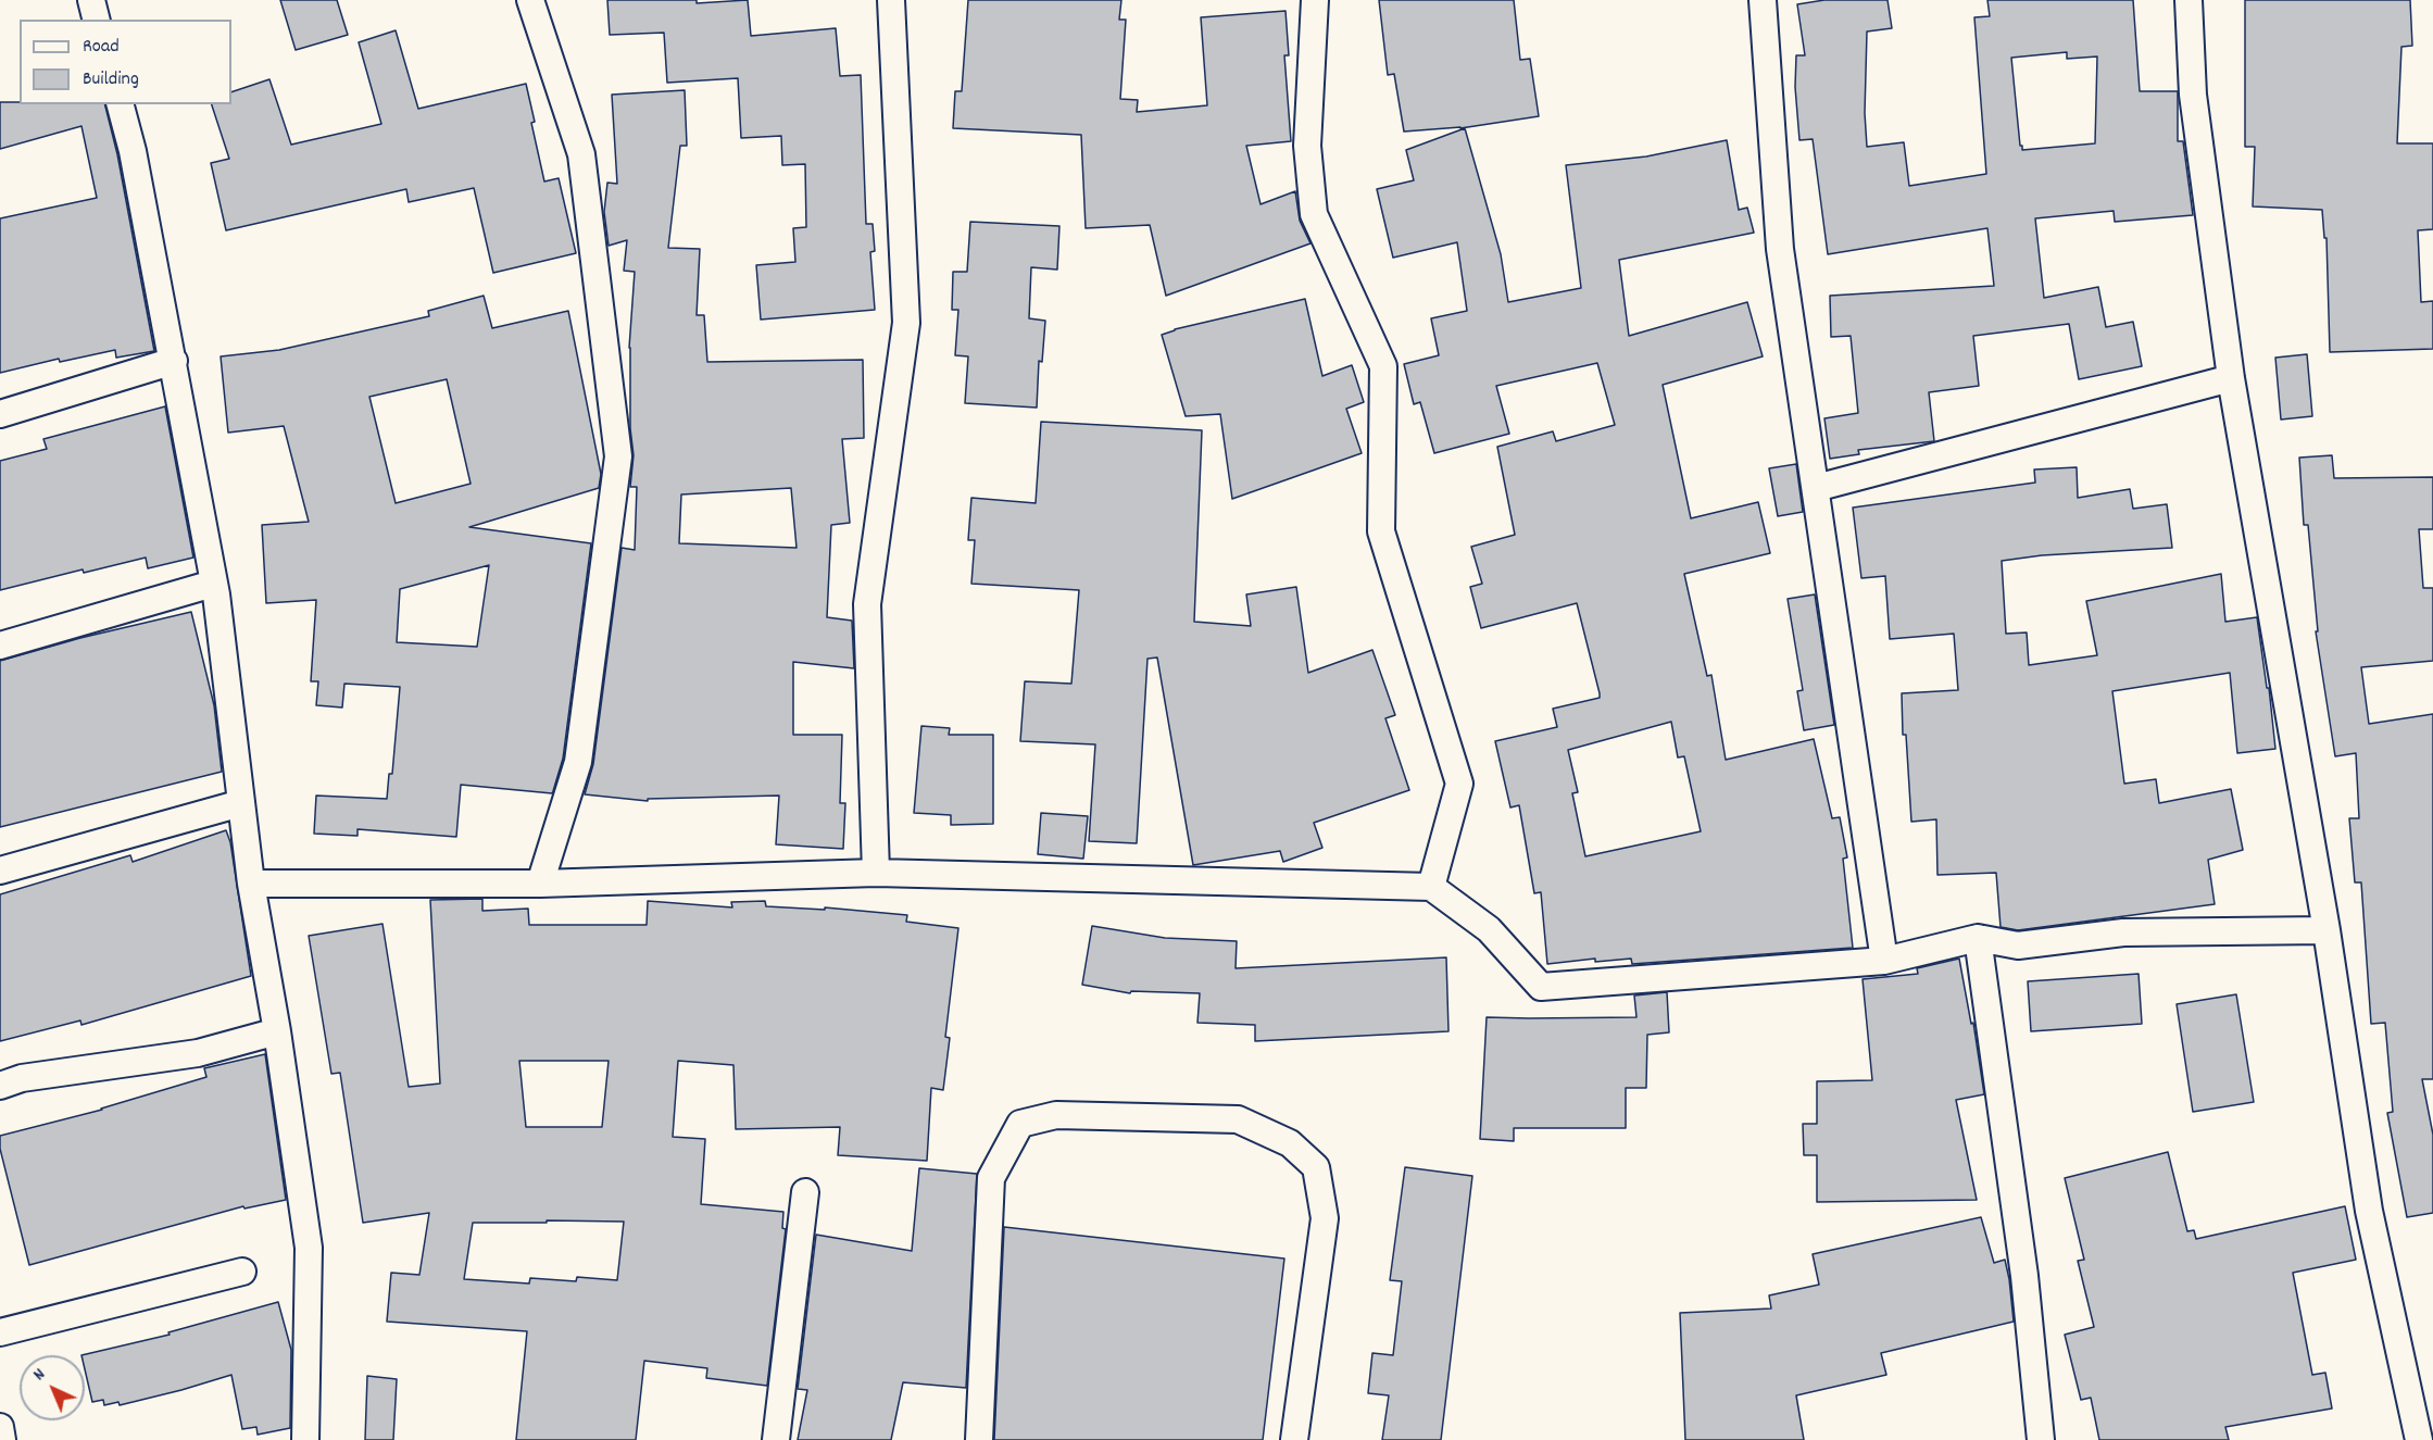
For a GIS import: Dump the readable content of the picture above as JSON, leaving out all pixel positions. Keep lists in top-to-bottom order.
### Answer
{
  "legend": ["Road", "Building"],
  "north": "top left"
}
